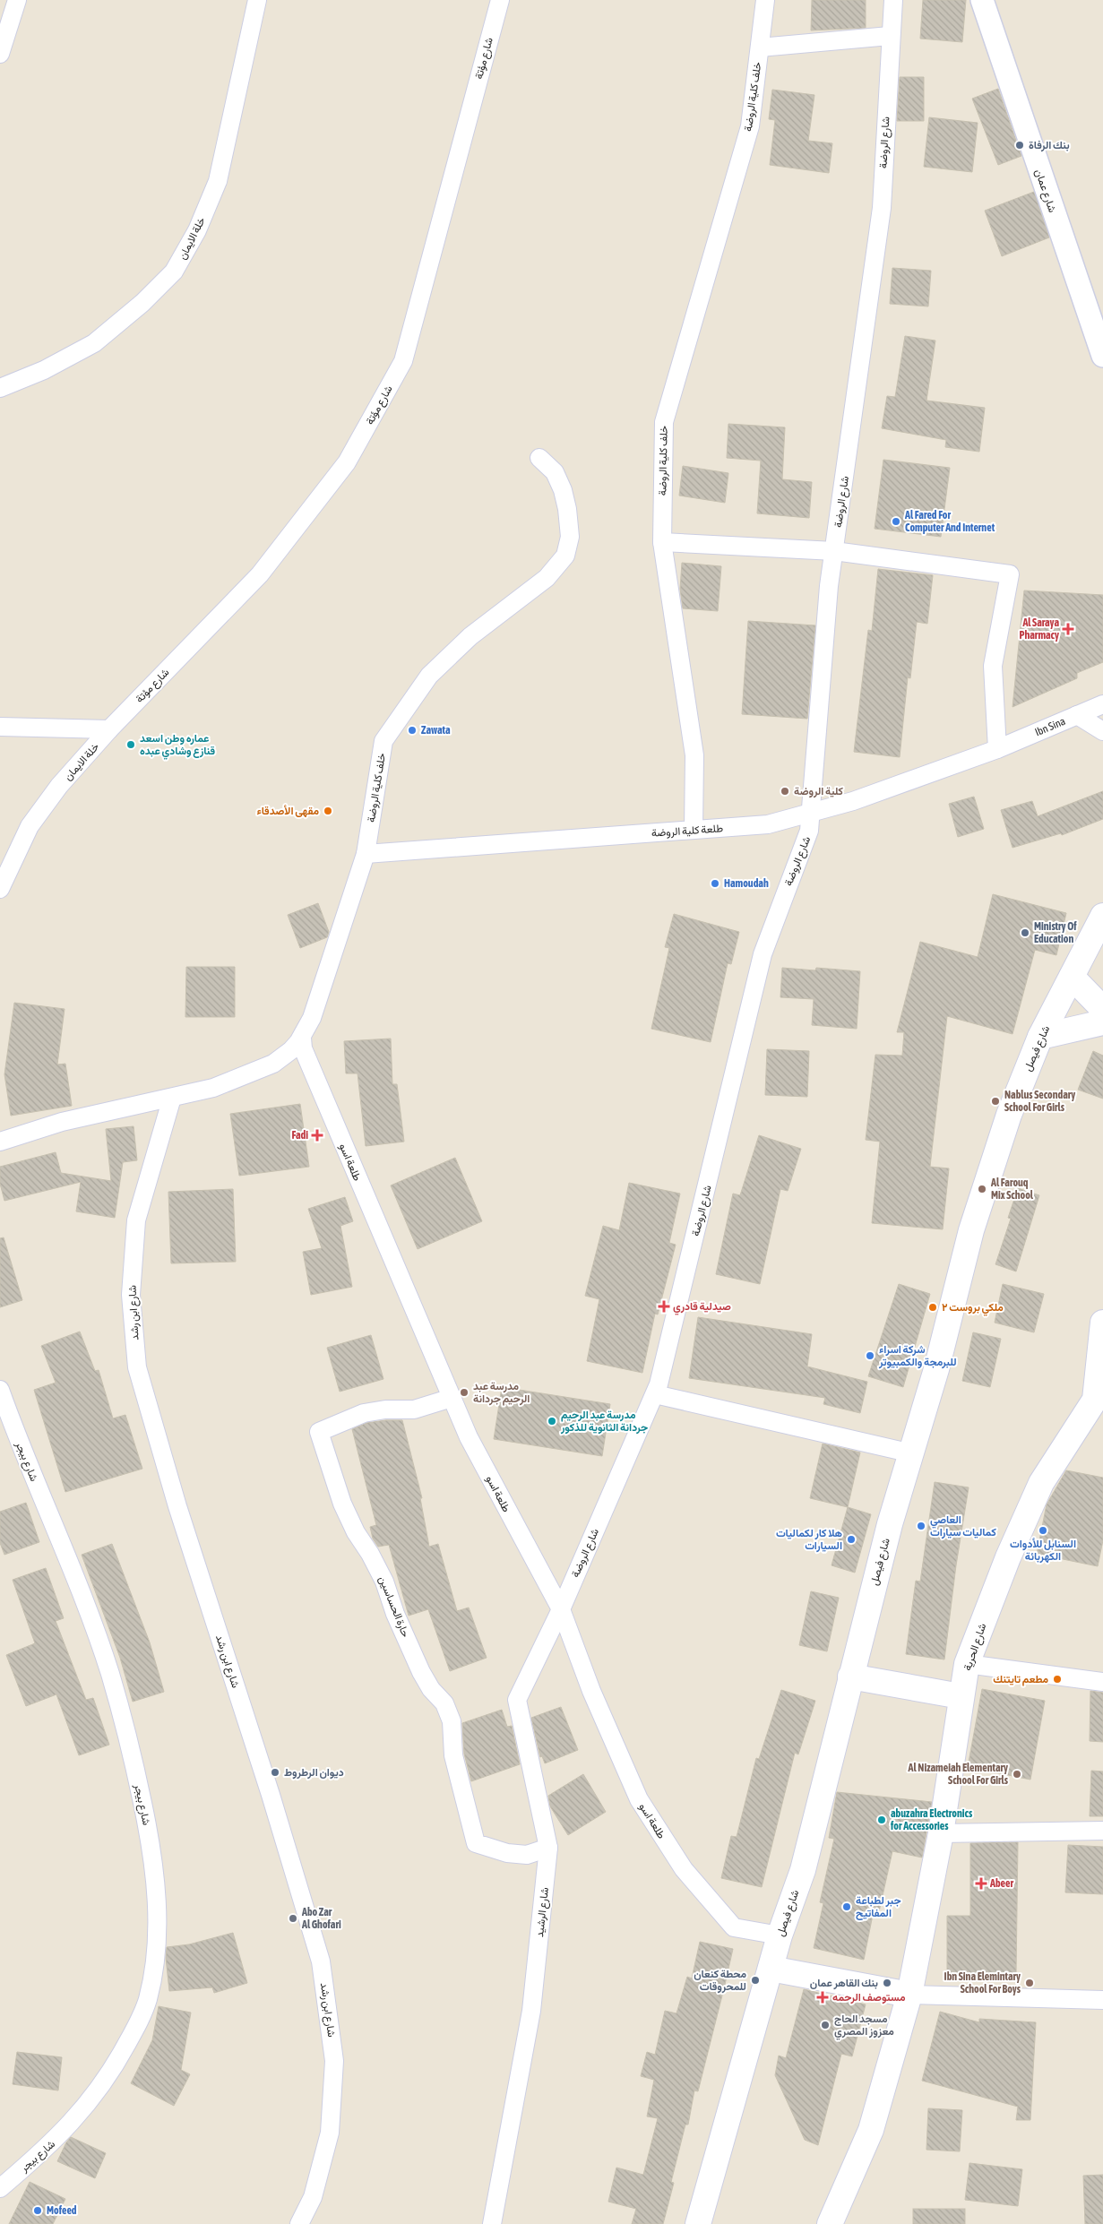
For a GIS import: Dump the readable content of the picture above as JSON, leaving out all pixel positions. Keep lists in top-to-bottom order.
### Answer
{
  "streets": {
    "main road": ["شارع فيصل", "شارع الحرية"],
    "street": [
      "شارع مؤتة",
      "خلف كلية الروضة",
      "شارع الروضة",
      "شارع عمان",
      "خلة الايمان",
      "Ibn Sina",
      "طلعة كلية الروضة",
      "طلعة اسو",
      "شارع ابن رشد",
      "شارع بيجر",
      "حارة الحساسين",
      "شارع الرشيد"
    ]
  },
  "crossings": [
    ["شارع مؤتة", "خلة الايمان"],
    ["خلف كلية الروضة", "طلعة كلية الروضة"],
    ["خلف كلية الروضة", "طلعة اسو"],
    ["خلف كلية الروضة", "شارع ابن رشد"],
    ["شارع الروضة", "طلعة كلية الروضة"],
    ["شارع الروضة", "طلعة اسو"],
    ["شارع الروضة", "شارع الرشيد"],
    ["Ibn Sina", "طلعة كلية الروضة"],
    ["شارع فيصل", "طلعة اسو"],
    ["طلعة اسو", "حارة الحساسين"],
    ["طلعة اسو", "شارع الرشيد"],
    ["حارة الحساسين", "شارع الرشيد"]
  ],
  "places": {
    "other": [
      "بنك الرفاة",
      "Al Fared For Computer And Internet",
      "Zawata",
      "عماره وطن اسعد قنازع وشادي عبده",
      "كلية الروضة",
      "مقهى الأصدقاء",
      "Hamoudah",
      "Ministry Of Education",
      "Nablus Secondary School For Girls",
      "Al Farouq Mix School",
      "ملكي بروست ٢",
      "شركة اسراء للبرمجة والكمبيوتر",
      "مدرسة عبد الرحيم جردانة",
      "مدرسة عبد الرحيم جردانة الثانوية للذكور",
      "العاصي كماليات سيارات",
      "السنابل للأدوات الكهربائة",
      "هلا كار لكماليات السيارات",
      "مطعم تايتنك",
      "ديوان الرطروط",
      "Al Nizameiah Elementary School For Girls",
      "abuzahra Electronics for Accessories",
      "جبر لطباعة المفاتيح",
      "Abo Zar Al Ghofari",
      "محطة كنعان للمحروقات",
      "بنك القاهر عمان",
      "Ibn Sina Elemintary School For Boys",
      "مسجد الحاج معزوز المصري",
      "Mofeed"
    ],
    "health": [
      "Al Saraya Pharmacy",
      "Fadi",
      "صيدلية قادري",
      "Abeer",
      "مستوصف الرحمه"
    ]
  }
}
